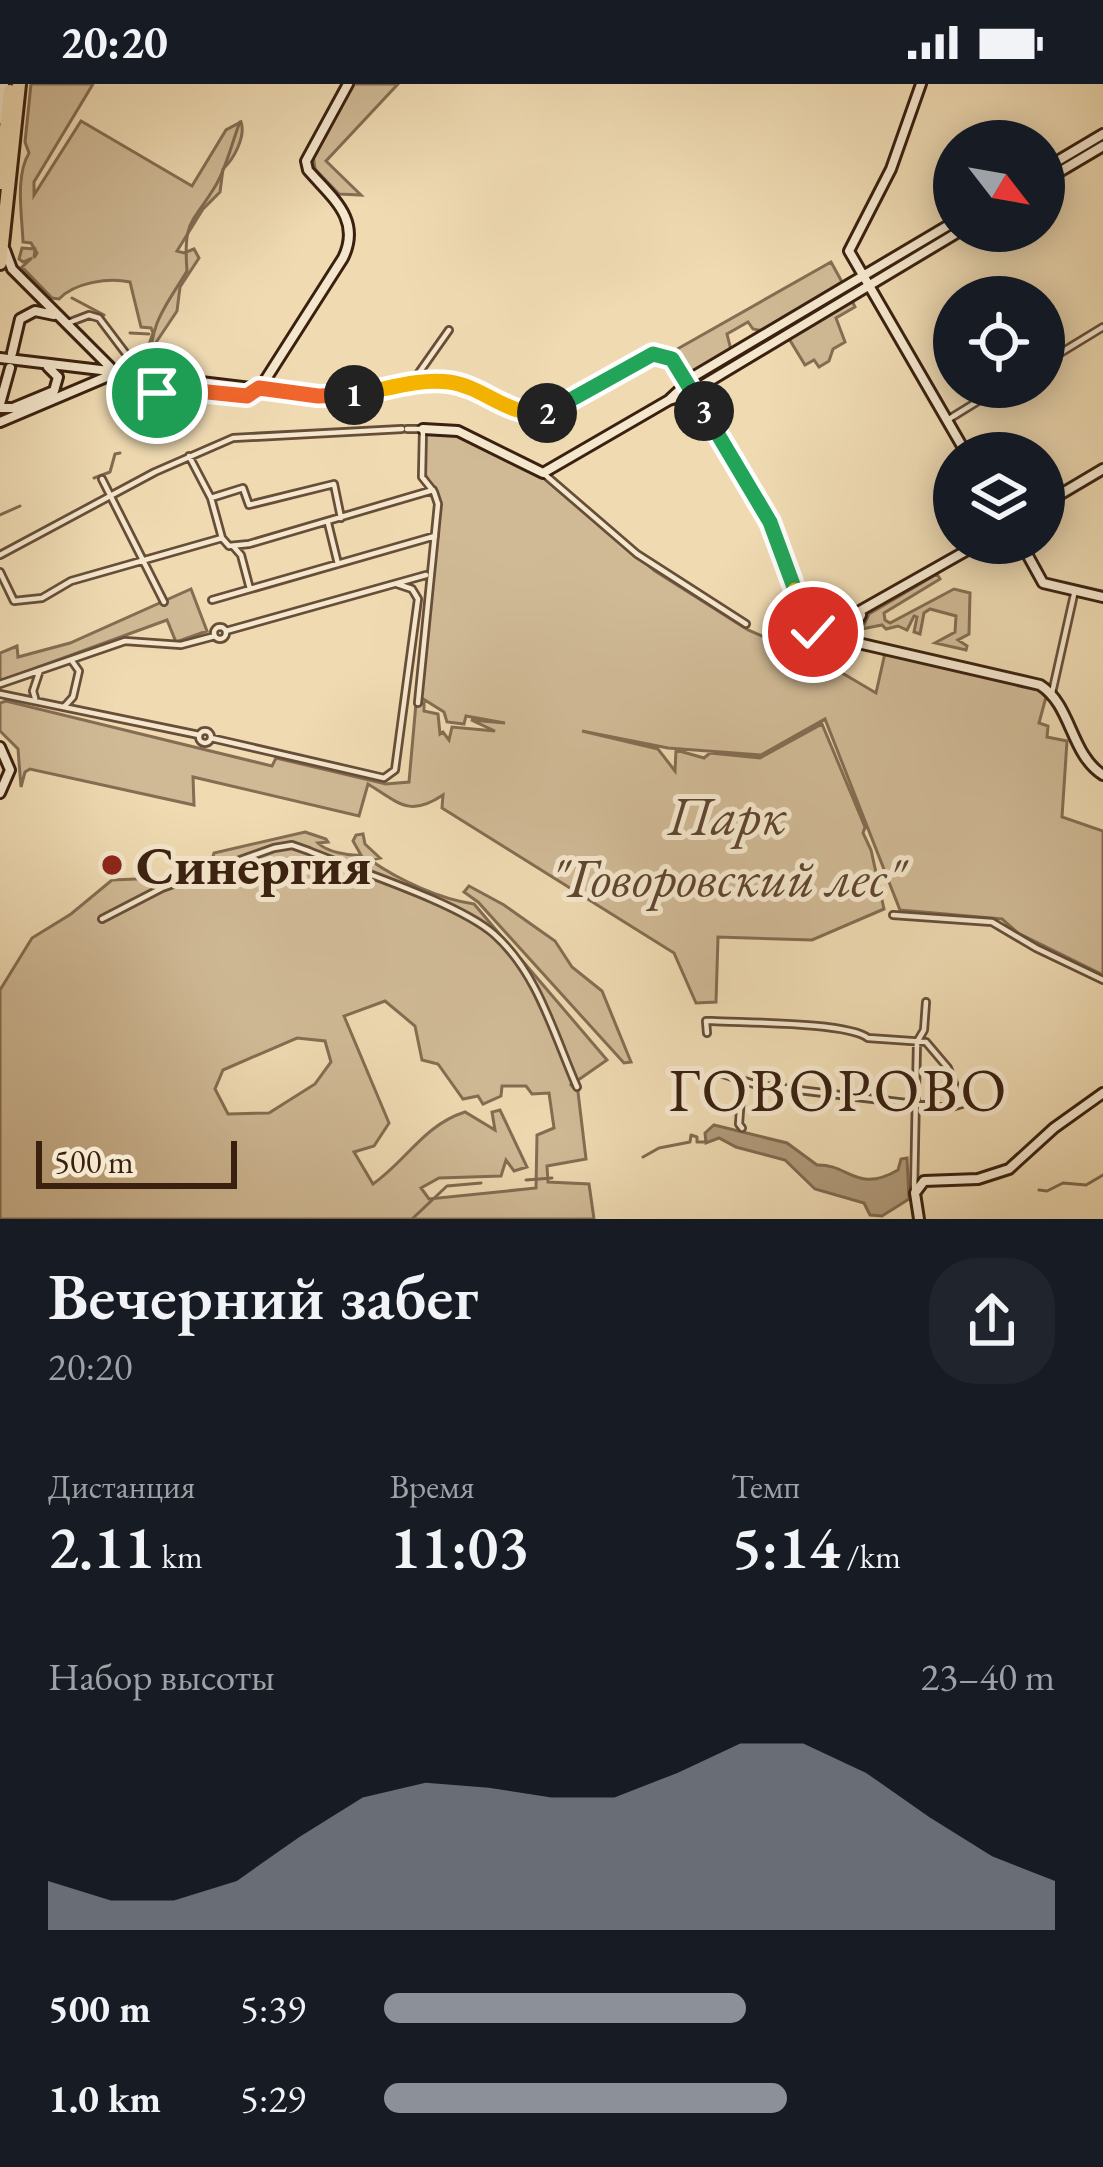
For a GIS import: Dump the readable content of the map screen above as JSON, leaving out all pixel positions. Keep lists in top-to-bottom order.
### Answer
{
  "districts": ["ГОВОРОВО"],
  "parks": ["Парк \"Говоровский лес\""],
  "places": ["Синергия"],
  "scale_bar": "500 m",
  "north": "bottom right",
  "page": {
    "status": "20:20",
    "pins": ["1", "3", "2"],
    "scale": "500 m",
    "heading": ["Вечерний забег", "20:20"],
    "stats": [
      ["Дистанция", "2.11 km"],
      ["Время", "11:03"],
      ["Темп", "5:14 /km"]
    ],
    "chart": ["Набор высоты", "23–40 m"],
    "list": [
      {
        "name": "500 m",
        "note": "5:39"
      },
      {
        "name": "1.0 km",
        "note": "5:29"
      }
    ]
  }
}
